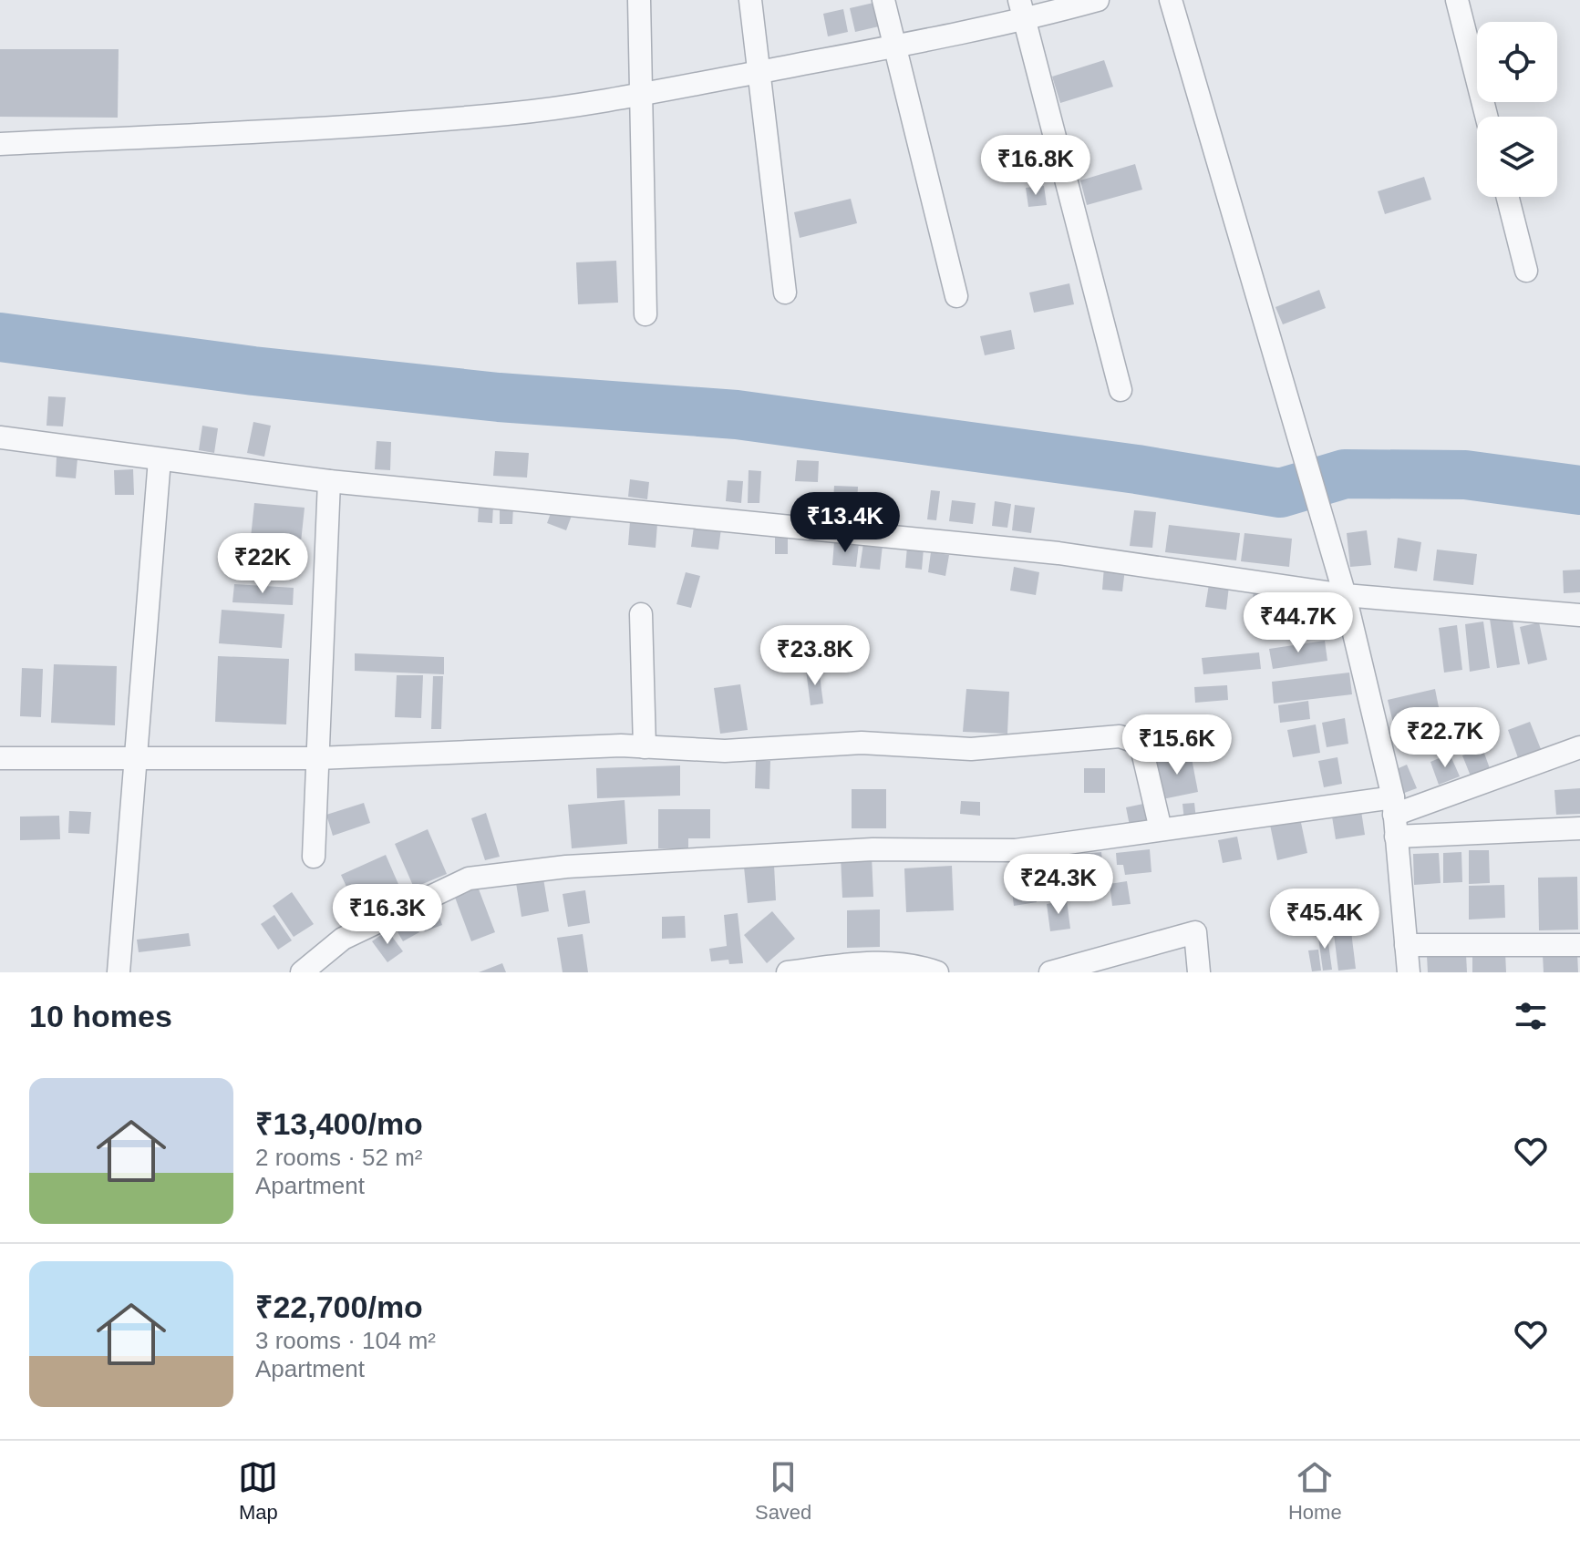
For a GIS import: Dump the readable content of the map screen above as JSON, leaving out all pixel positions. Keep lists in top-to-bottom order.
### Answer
{
  "page": {
    "price": [
      "₹16.8K",
      "₹13.4K",
      "₹22K",
      "₹44.7K",
      "₹23.8K",
      "₹22.7K",
      "₹15.6K",
      "₹24.3K",
      "₹16.3K",
      "₹45.4K"
    ],
    "heading": "10 homes",
    "list": [
      {
        "name": "₹13,400/mo",
        "note": "2 rooms · 52 m² · Apartment"
      },
      {
        "name": "₹22,700/mo",
        "note": "3 rooms · 104 m² · Apartment"
      }
    ],
    "tabs": ["Map", "Saved", "Home"]
  }
}
